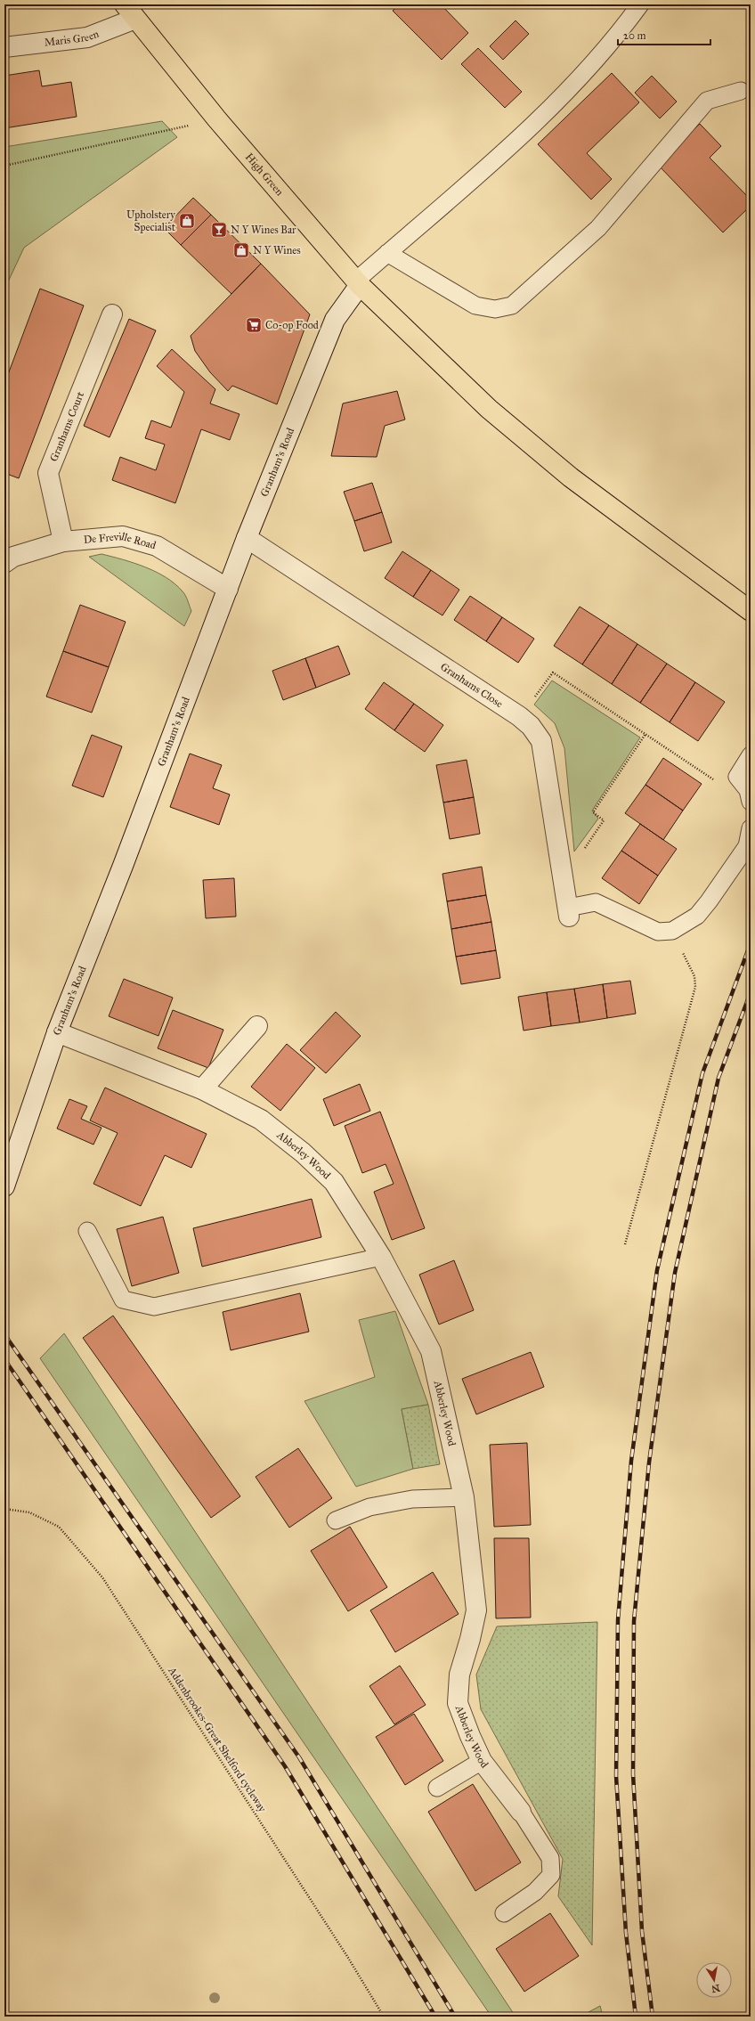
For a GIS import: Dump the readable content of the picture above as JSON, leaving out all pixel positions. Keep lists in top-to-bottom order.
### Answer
{
  "streets": {
    "main road": ["High Green"],
    "street": [
      "Maris Green",
      "Granhams Court",
      "Granham's Road",
      "De Freville Road",
      "Granhams Close",
      "Abberley Wood"
    ],
    "path": ["Addenbrookes-Great Shelford cycleway"]
  },
  "crossings": [
    ["Maris Green", "High Green"],
    ["High Green", "Granham's Road"],
    ["Granhams Court", "De Freville Road"],
    ["Granham's Road", "De Freville Road"],
    ["Granham's Road", "Granhams Close"],
    ["Granham's Road", "Abberley Wood"]
  ],
  "places": {
    "shop": ["Upholstery Specialist", "N Y Wines"],
    "bar": ["N Y Wines Bar"],
    "supermarket": ["Co-op Food"]
  },
  "scale_bar": "20 m",
  "north": "bottom"
}
